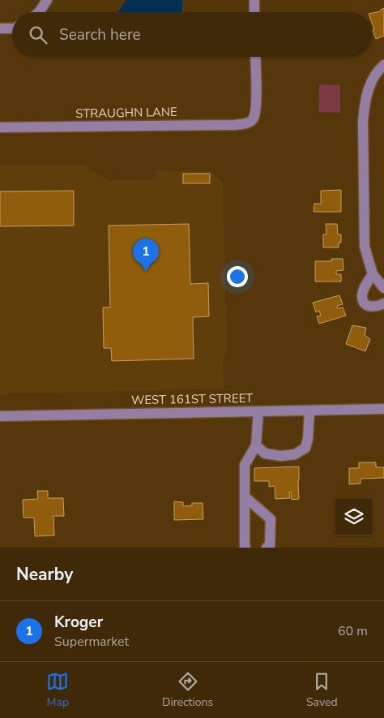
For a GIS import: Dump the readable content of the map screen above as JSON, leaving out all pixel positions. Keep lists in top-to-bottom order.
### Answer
{
  "streets": {
    "street": ["STRAUGHN LANE", "WEST 161ST STREET"]
  },
  "page": {
    "search": "Search here",
    "pins": "1",
    "heading": "Nearby",
    "list": [
      {
        "mark": "1",
        "name": "Kroger",
        "note": "Supermarket",
        "value": "60 m"
      }
    ],
    "nav": ["Map", "Directions", "Saved"]
  }
}
